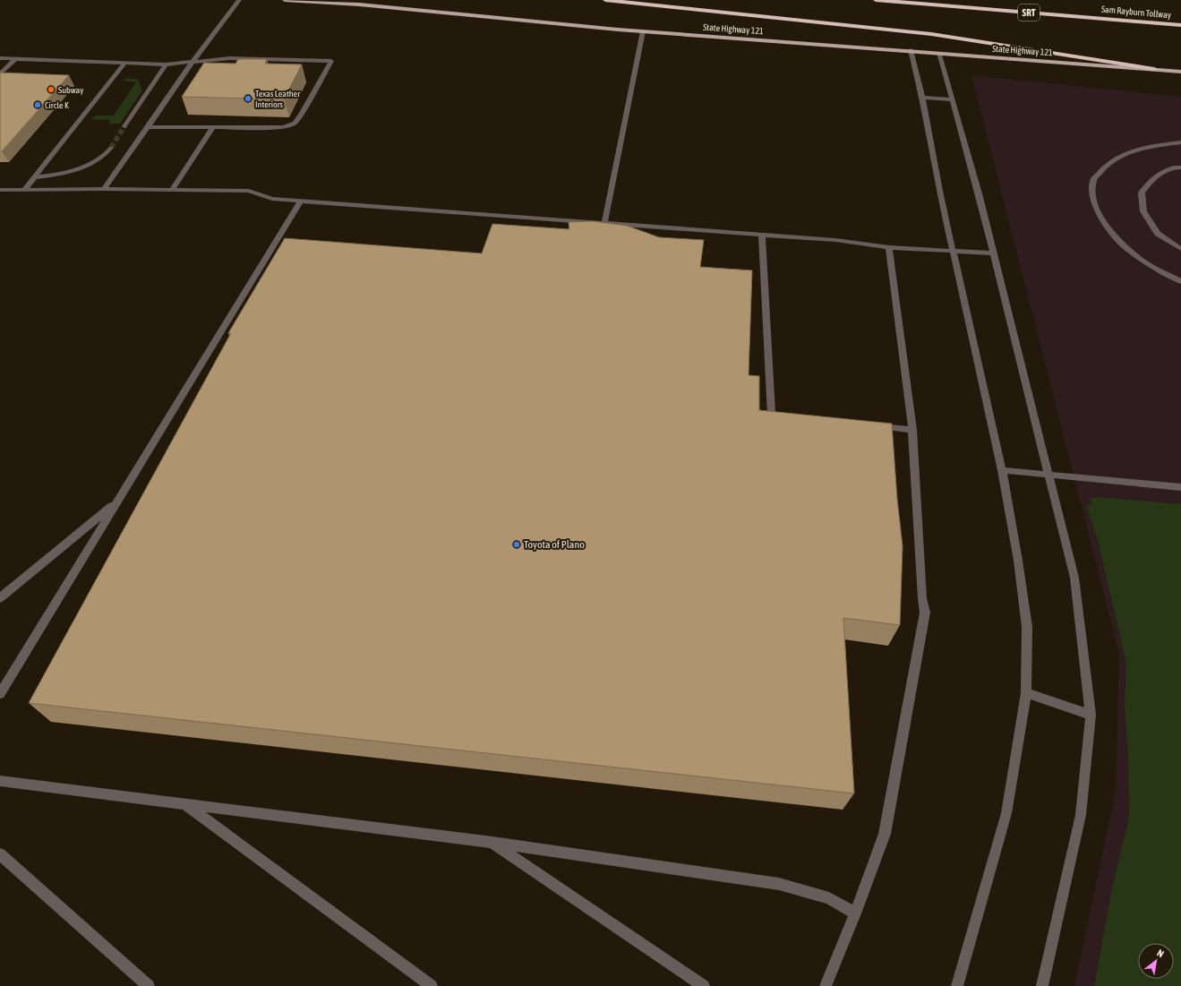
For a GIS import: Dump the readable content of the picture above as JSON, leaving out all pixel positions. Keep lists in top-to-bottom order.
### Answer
{
  "streets": {
    "highway": ["Sam Rayburn Tollway", "SRT"],
    "main road": ["State Highway 121"]
  },
  "places": [
    "Subway",
    "Texas Leather Interiors",
    "Circle K",
    "Toyota of Plano"
  ],
  "north": "top right"
}
